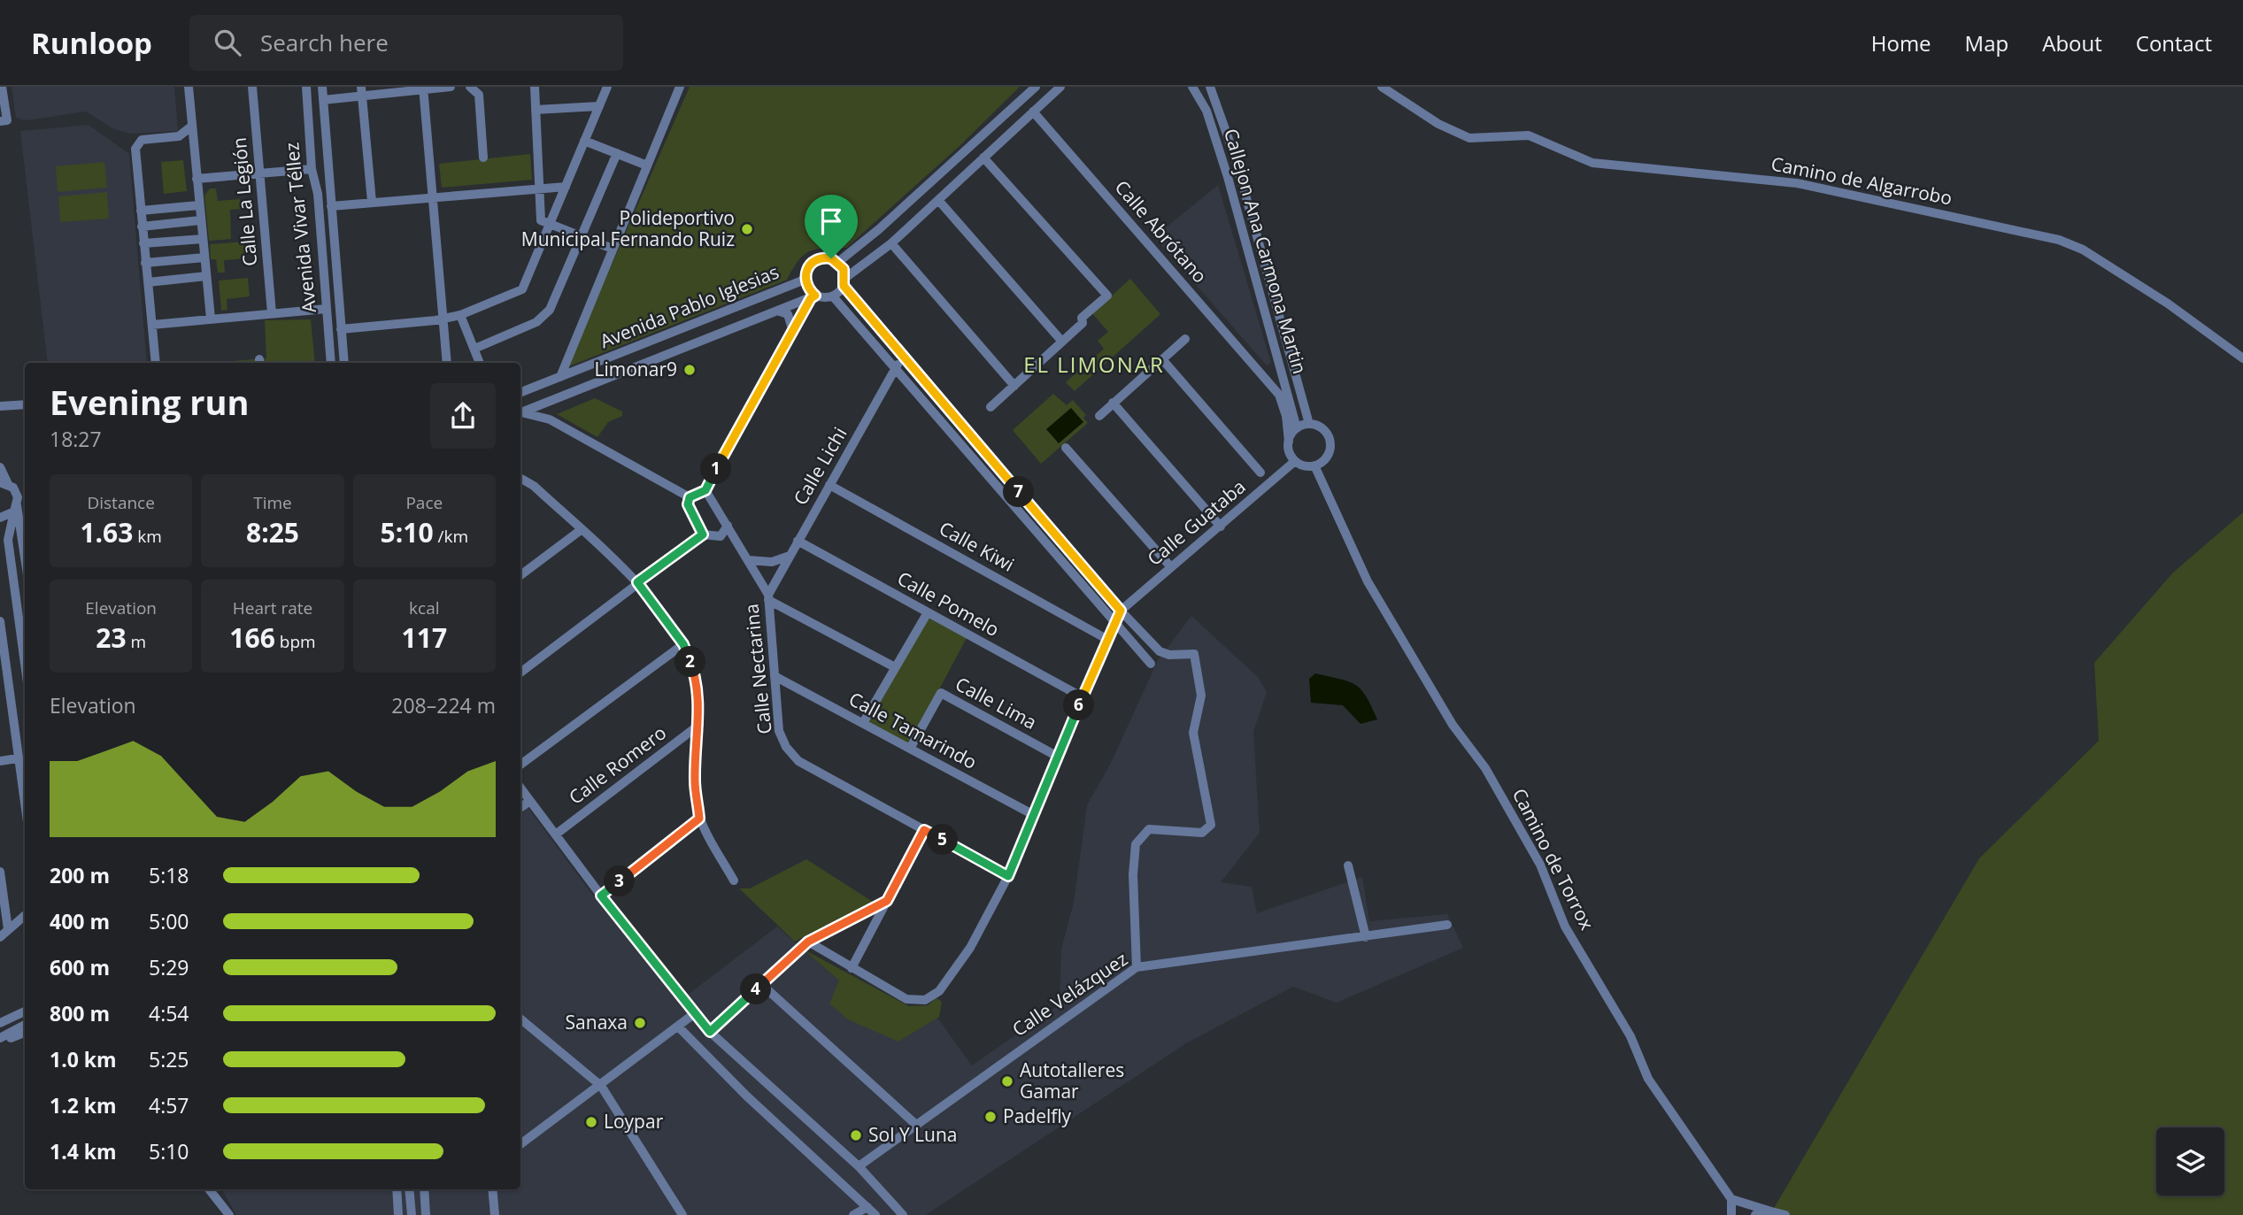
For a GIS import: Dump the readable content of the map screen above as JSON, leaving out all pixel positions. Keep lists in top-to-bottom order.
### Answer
{
  "streets": {
    "street": [
      "Camino de Algarrobo",
      "Calle La Legión",
      "Avenida Vivar Téllez",
      "Calle Abrótano",
      "Callejon Ana Carmona Martin",
      "Avenida Pablo Iglesias",
      "Calle Lichi",
      "Calle Guataba",
      "Calle Kiwi",
      "Calle Pomelo",
      "Calle Nectarina",
      "Calle Lima",
      "Calle Tamarindo",
      "Calle Romero",
      "Camino de Torrox",
      "Calle Velázquez"
    ]
  },
  "crossings": [
    ["Calle Abrótano", "Callejon Ana Carmona Martin"],
    ["Calle Abrótano", "Calle Guataba"],
    ["Calle Abrótano", "Camino de Torrox"],
    ["Callejon Ana Carmona Martin", "Calle Guataba"],
    ["Callejon Ana Carmona Martin", "Camino de Torrox"],
    ["Calle Lichi", "Calle Kiwi"],
    ["Calle Lichi", "Calle Pomelo"],
    ["Calle Lichi", "Calle Nectarina"],
    ["Calle Guataba", "Camino de Torrox"],
    ["Calle Nectarina", "Calle Tamarindo"],
    ["Calle Lima", "Calle Tamarindo"]
  ],
  "districts": ["EL LIMONAR"],
  "places": [
    "Polideportivo Municipal Fernando Ruiz",
    "Limonar9",
    "Sanaxa",
    "Autotalleres Gamar",
    "Padelfly",
    "Loypar",
    "Sol Y Luna"
  ],
  "page": {
    "header": "Runloop",
    "search": "Search here",
    "nav": [
      "Home",
      "Map",
      "About",
      "Contact"
    ],
    "heading": ["Evening run", "18:27"],
    "pins": [
      "1",
      "7",
      "2",
      "6",
      "5",
      "3",
      "4"
    ],
    "stats": [
      ["Distance", "1.63 km"],
      ["Time", "8:25"],
      ["Pace", "5:10 /km"],
      ["Elevation", "23 m"],
      ["Heart rate", "166 bpm"],
      ["kcal", "117"]
    ],
    "chart": ["Elevation", "208–224 m"],
    "list": [
      {
        "name": "200 m",
        "note": "5:18"
      },
      {
        "name": "400 m",
        "note": "5:00"
      },
      {
        "name": "600 m",
        "note": "5:29"
      },
      {
        "name": "800 m",
        "note": "4:54"
      },
      {
        "name": "1.0 km",
        "note": "5:25"
      },
      {
        "name": "1.2 km",
        "note": "4:57"
      },
      {
        "name": "1.4 km",
        "note": "5:10"
      }
    ]
  }
}
